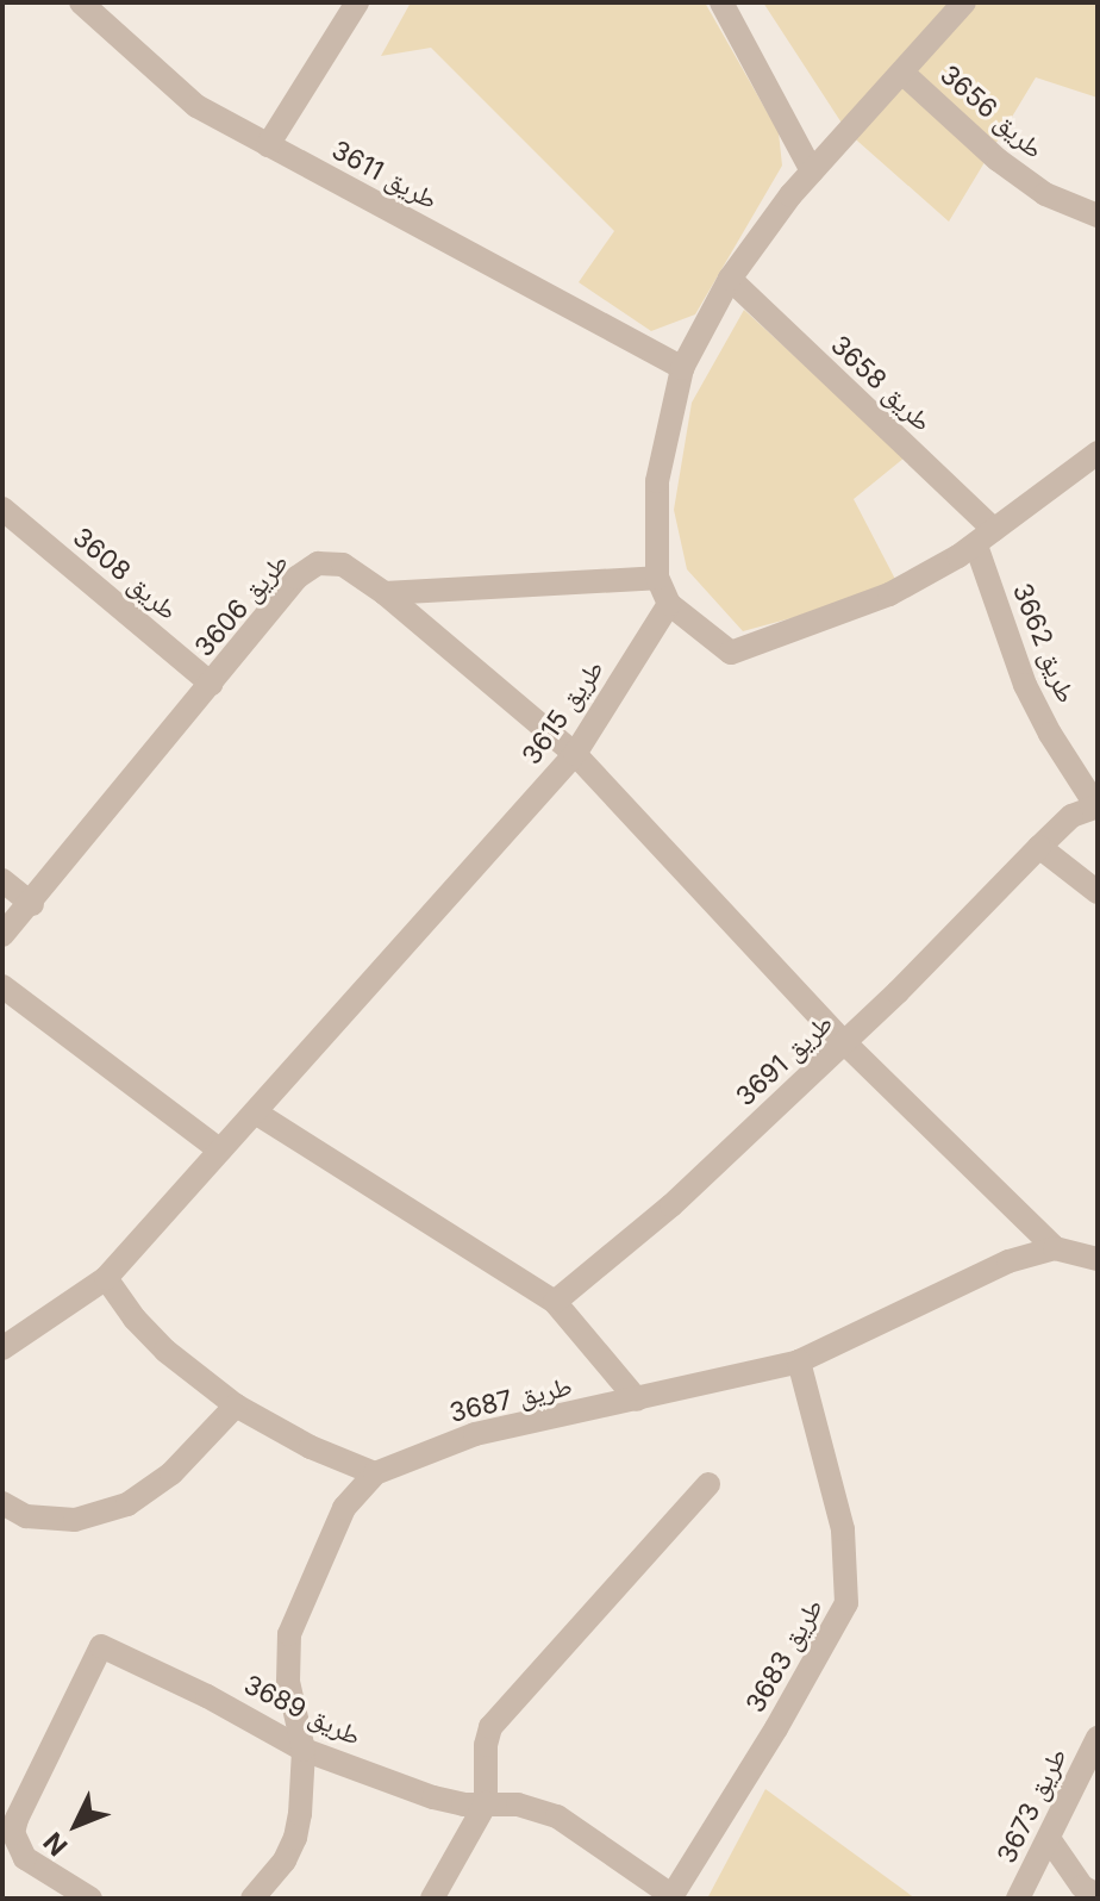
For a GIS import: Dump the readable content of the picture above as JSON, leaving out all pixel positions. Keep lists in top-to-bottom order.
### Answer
{
  "streets": {
    "street": [
      "طريق 3656",
      "طريق 3611",
      "طريق 3658",
      "طريق 3608",
      "طريق 3606",
      "طريق 3662",
      "طريق 3615",
      "طريق 3691",
      "طريق 3687",
      "طريق 3683",
      "طريق 3689",
      "طريق 3673"
    ]
  },
  "crossings": [
    ["طريق 3658", "طريق 3662"],
    ["طريق 3608", "طريق 3606"],
    ["طريق 3606", "طريق 3615"],
    ["طريق 3606", "طريق 3691"],
    ["طريق 3606", "طريق 3687"],
    ["طريق 3662", "طريق 3691"],
    ["طريق 3687", "طريق 3683"],
    ["طريق 3687", "طريق 3689"],
    ["طريق 3683", "طريق 3689"]
  ],
  "north": "bottom left"
}
